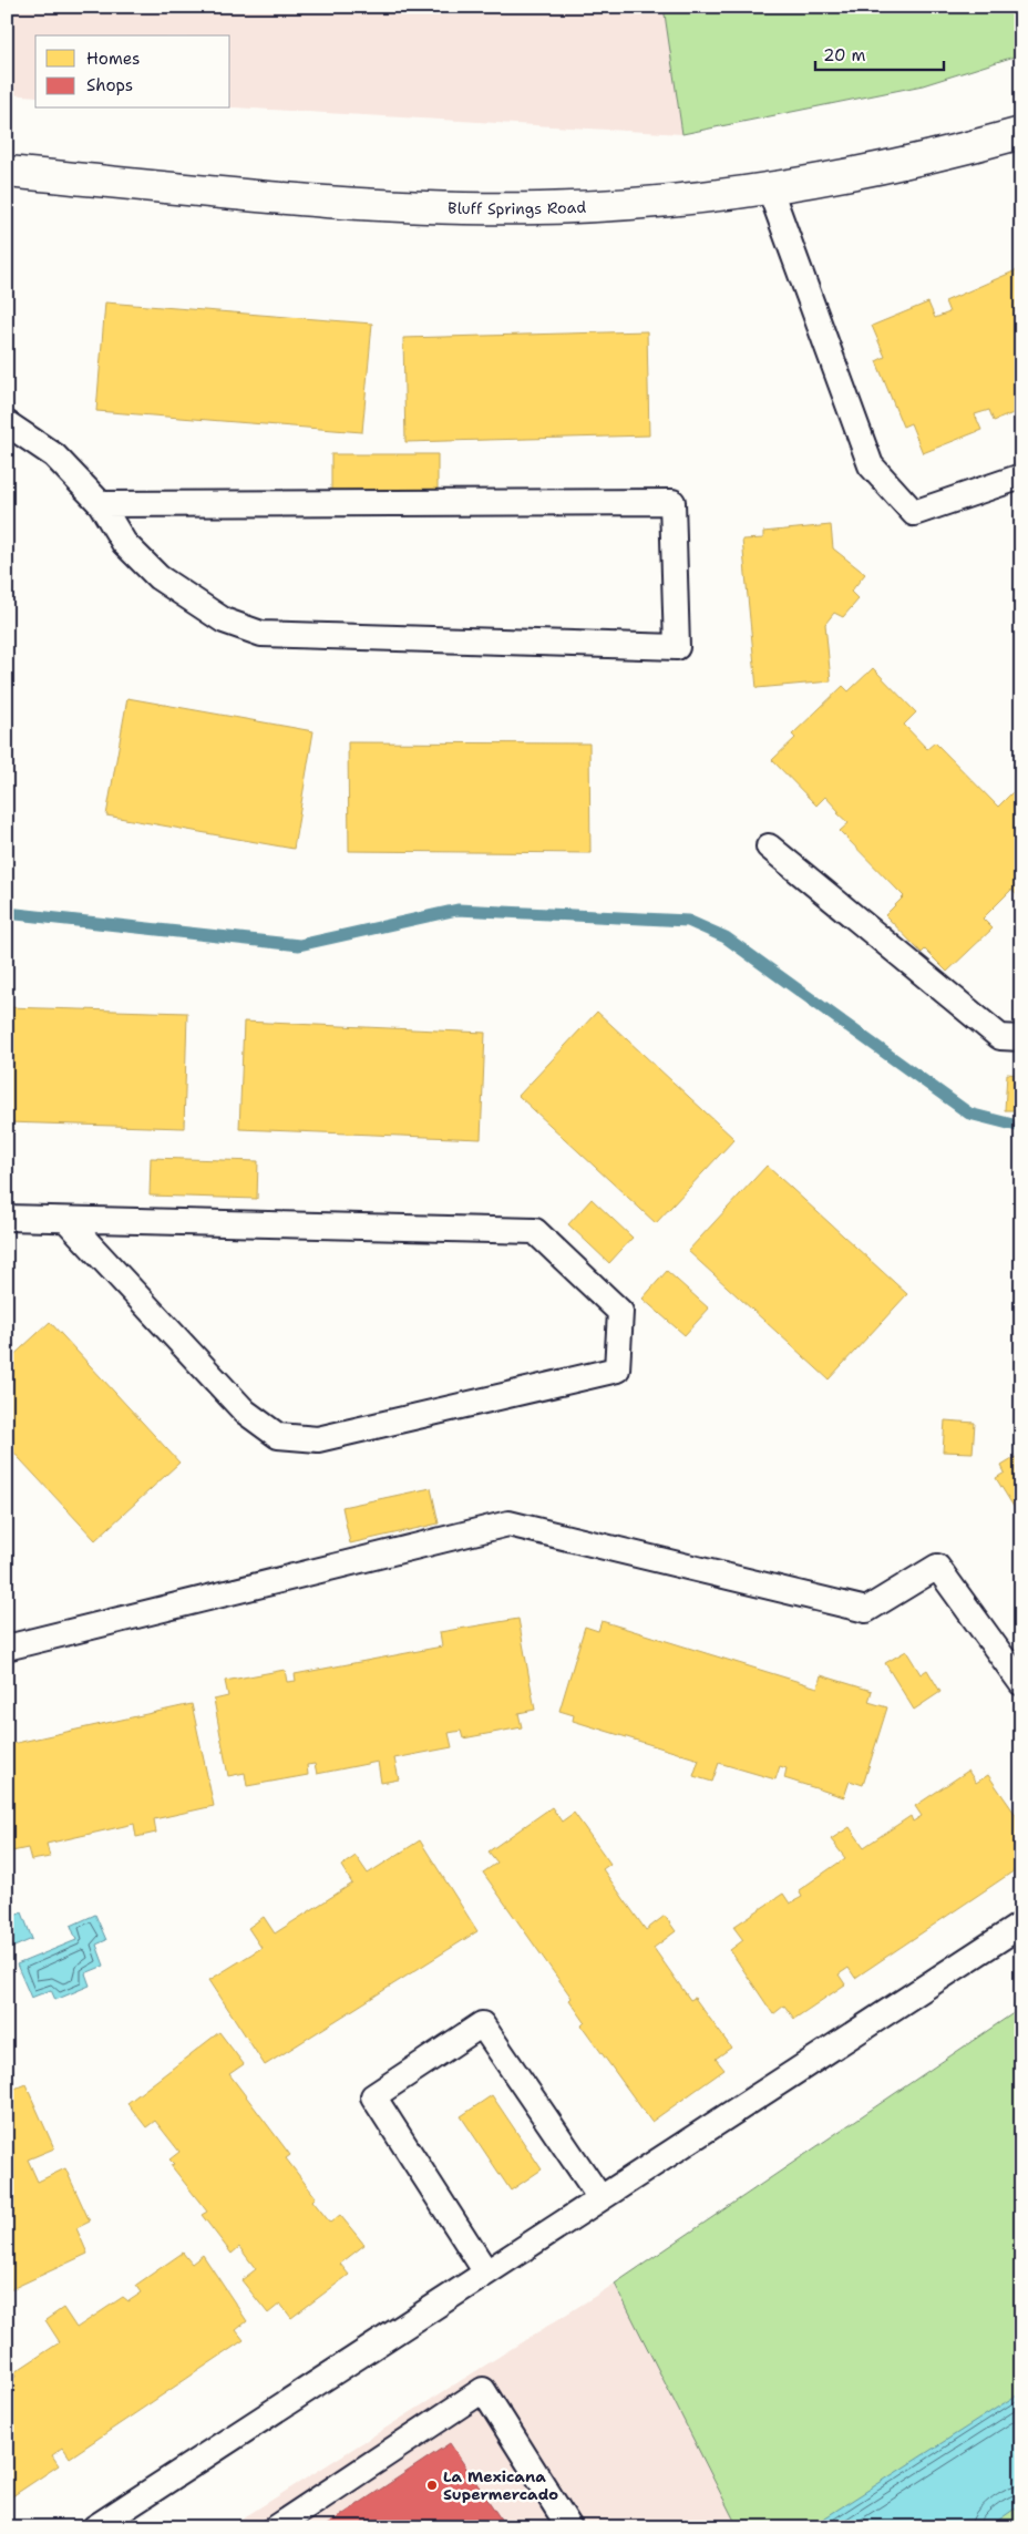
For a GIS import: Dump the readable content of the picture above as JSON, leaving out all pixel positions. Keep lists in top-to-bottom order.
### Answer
{
  "streets": {
    "street": ["Bluff Springs Road"]
  },
  "places": ["La Mexicana Supermercado"],
  "legend": ["Homes", "Shops"],
  "scale_bar": "20 m"
}
